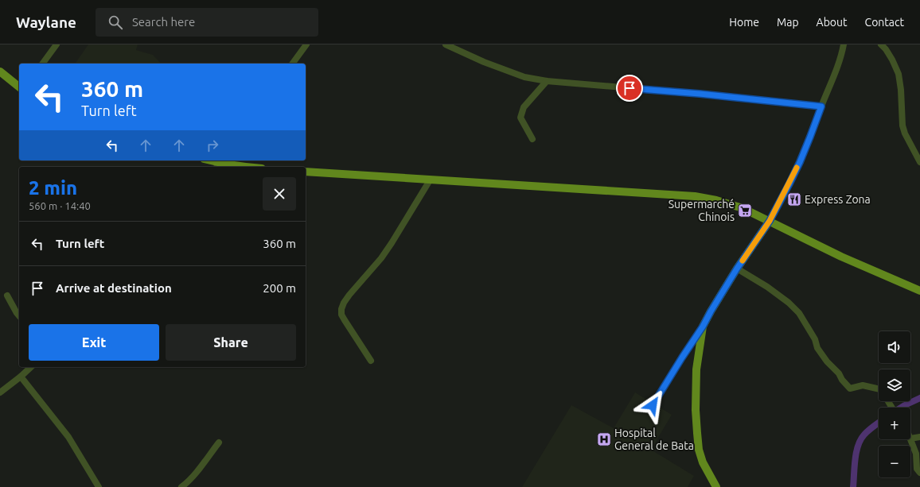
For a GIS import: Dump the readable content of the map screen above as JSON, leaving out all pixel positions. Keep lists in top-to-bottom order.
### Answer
{
  "places": {
    "restaurant": ["Express Zona"],
    "supermarket": ["Supermarché Chinois"],
    "hospital": ["Hospital General de Bata"]
  },
  "page": {
    "header": "Waylane",
    "search": "Search here",
    "nav": [
      "Home",
      "Map",
      "About",
      "Contact"
    ],
    "turn": ["360 m", "Turn left"],
    "heading": ["2 min", "560 m · 14:40"],
    "list": [
      {
        "name": "Turn left",
        "value": "360 m"
      },
      {
        "name": "Arrive at destination",
        "value": "200 m"
      }
    ],
    "buttons": ["Exit", "Share"],
    "map_buttons": ["+", "−"]
  }
}
